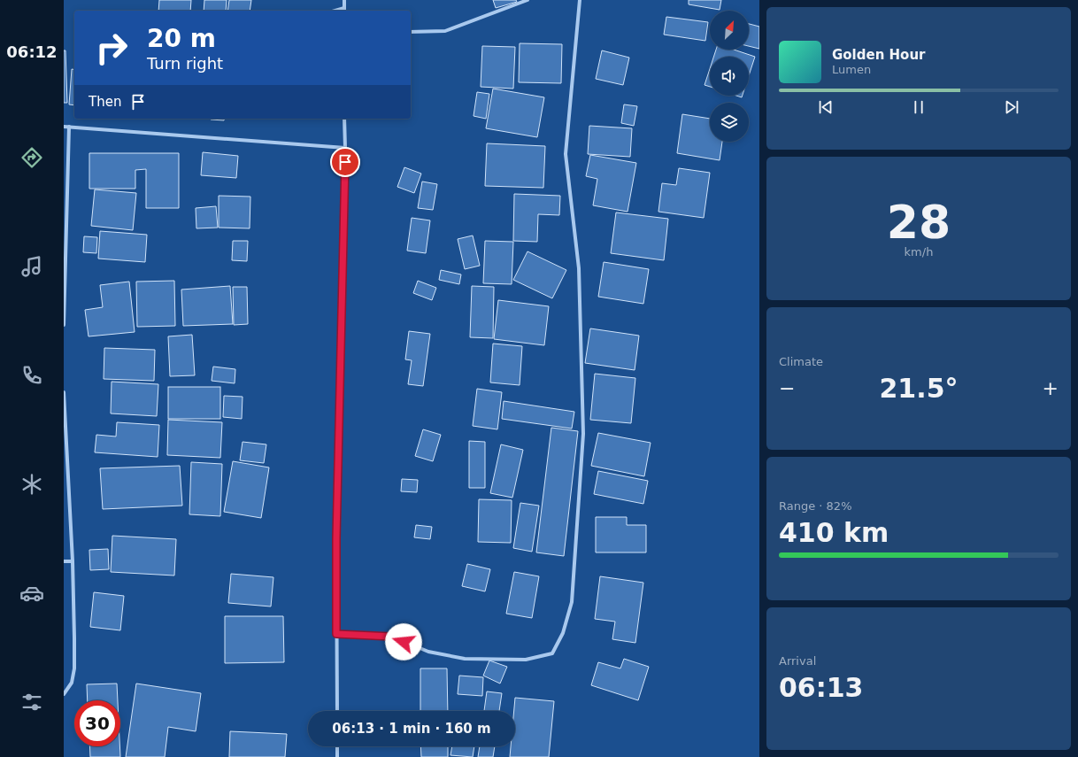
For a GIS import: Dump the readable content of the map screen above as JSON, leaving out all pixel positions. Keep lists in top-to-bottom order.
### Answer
{
  "north": "top right",
  "page": {
    "tabs": "06:12",
    "turn": ["20 m", "Turn right"],
    "song": ["Golden Hour", "Lumen"],
    "then": "Then",
    "tile": [
      ["28", "km/h"],
      "Climate",
      ["Range · 82%", "410 km"],
      ["Arrival", "06:13"]
    ],
    "heat": ["−", "21.5°", "+"],
    "limit": "30",
    "trip": "06:13 · 1 min · 160 m"
  }
}
